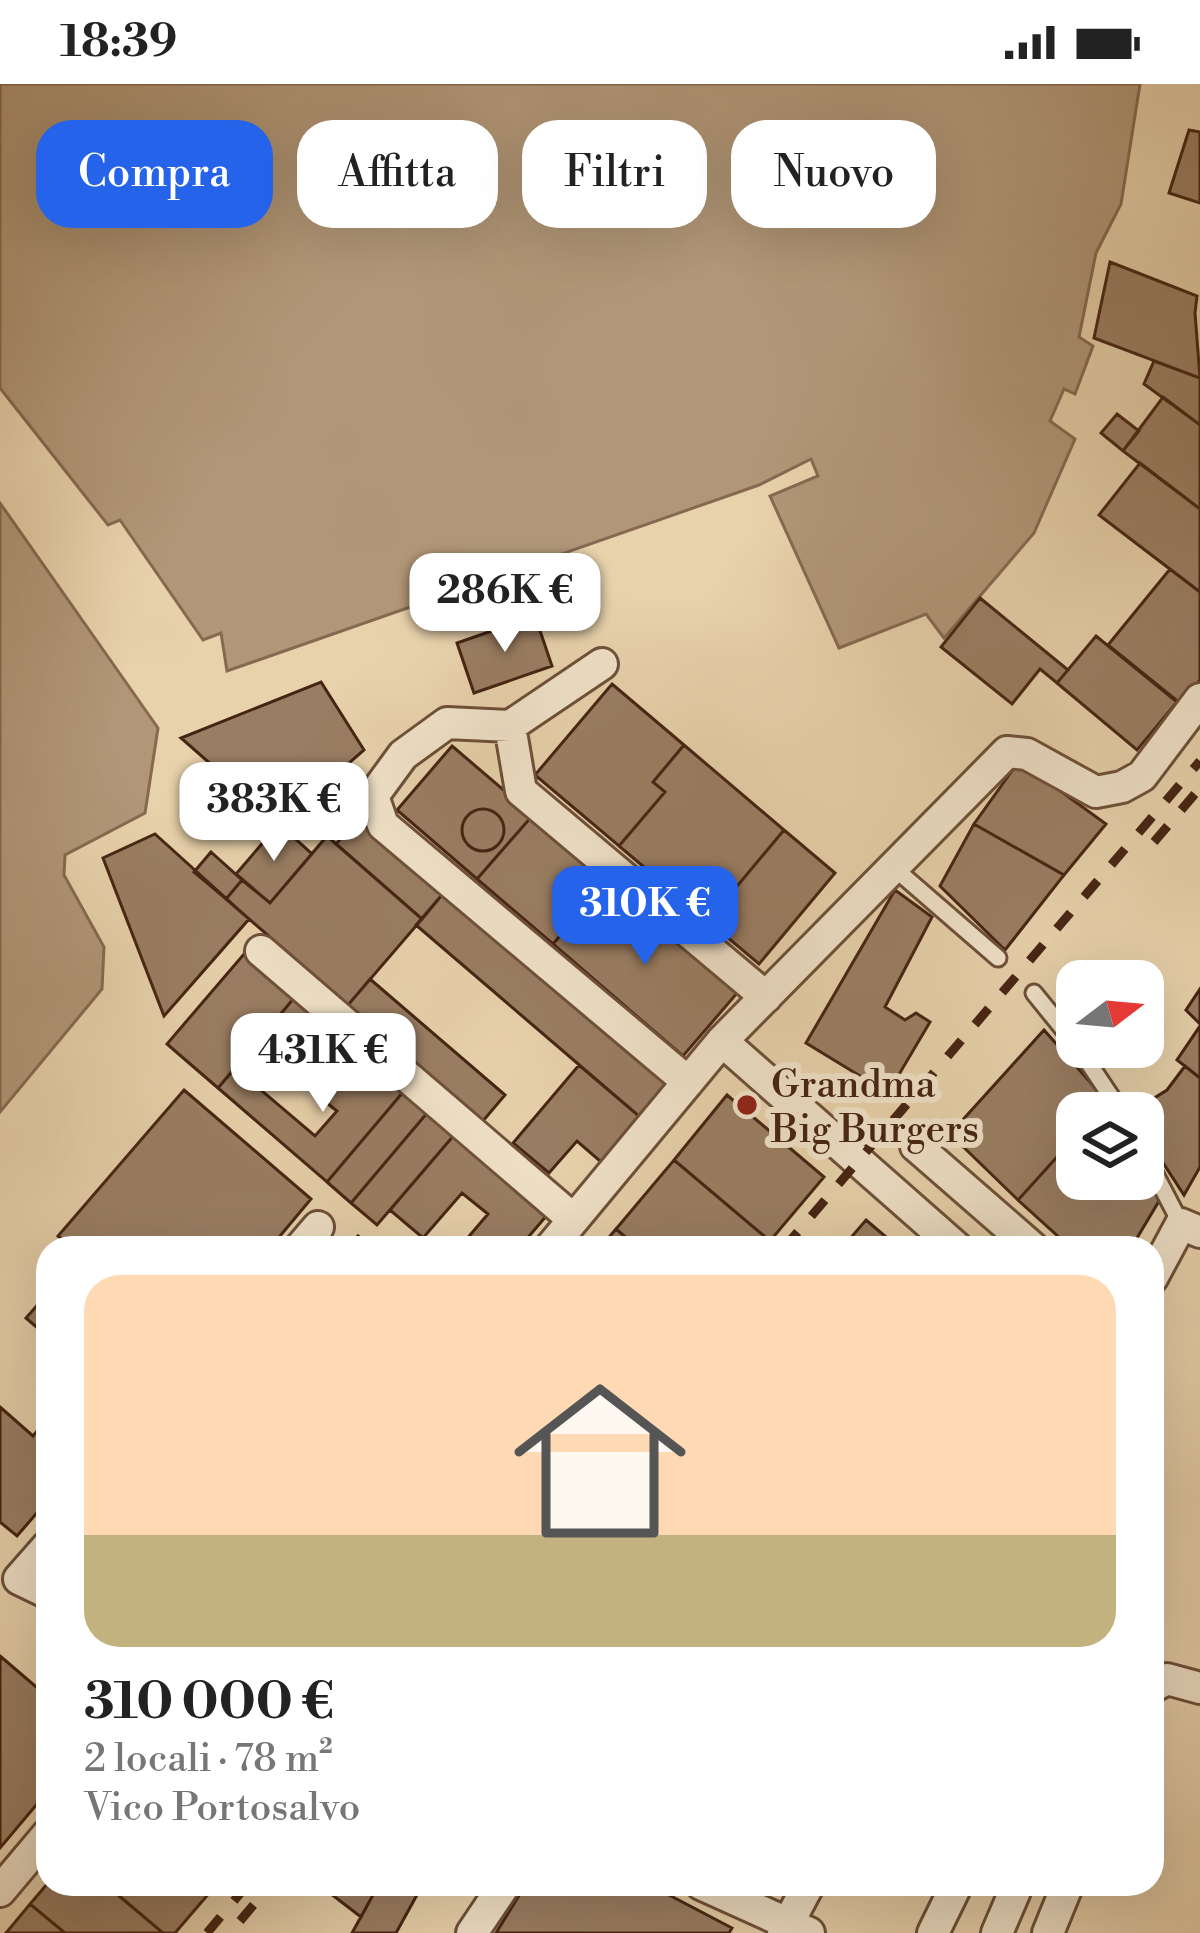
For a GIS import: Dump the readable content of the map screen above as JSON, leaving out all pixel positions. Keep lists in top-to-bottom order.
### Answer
{
  "places": ["Grandma Big Burgers"],
  "north": "right",
  "page": {
    "status": "18:39",
    "chip": [
      "Compra",
      "Affitta",
      "Filtri",
      "Nuovo"
    ],
    "price": [
      "286K €",
      "383K €",
      "310K €",
      "431K €"
    ],
    "list": [
      {
        "name": "310 000 €",
        "note": "2 locali · 78 m² · Vico Portosalvo"
      }
    ]
  }
}
